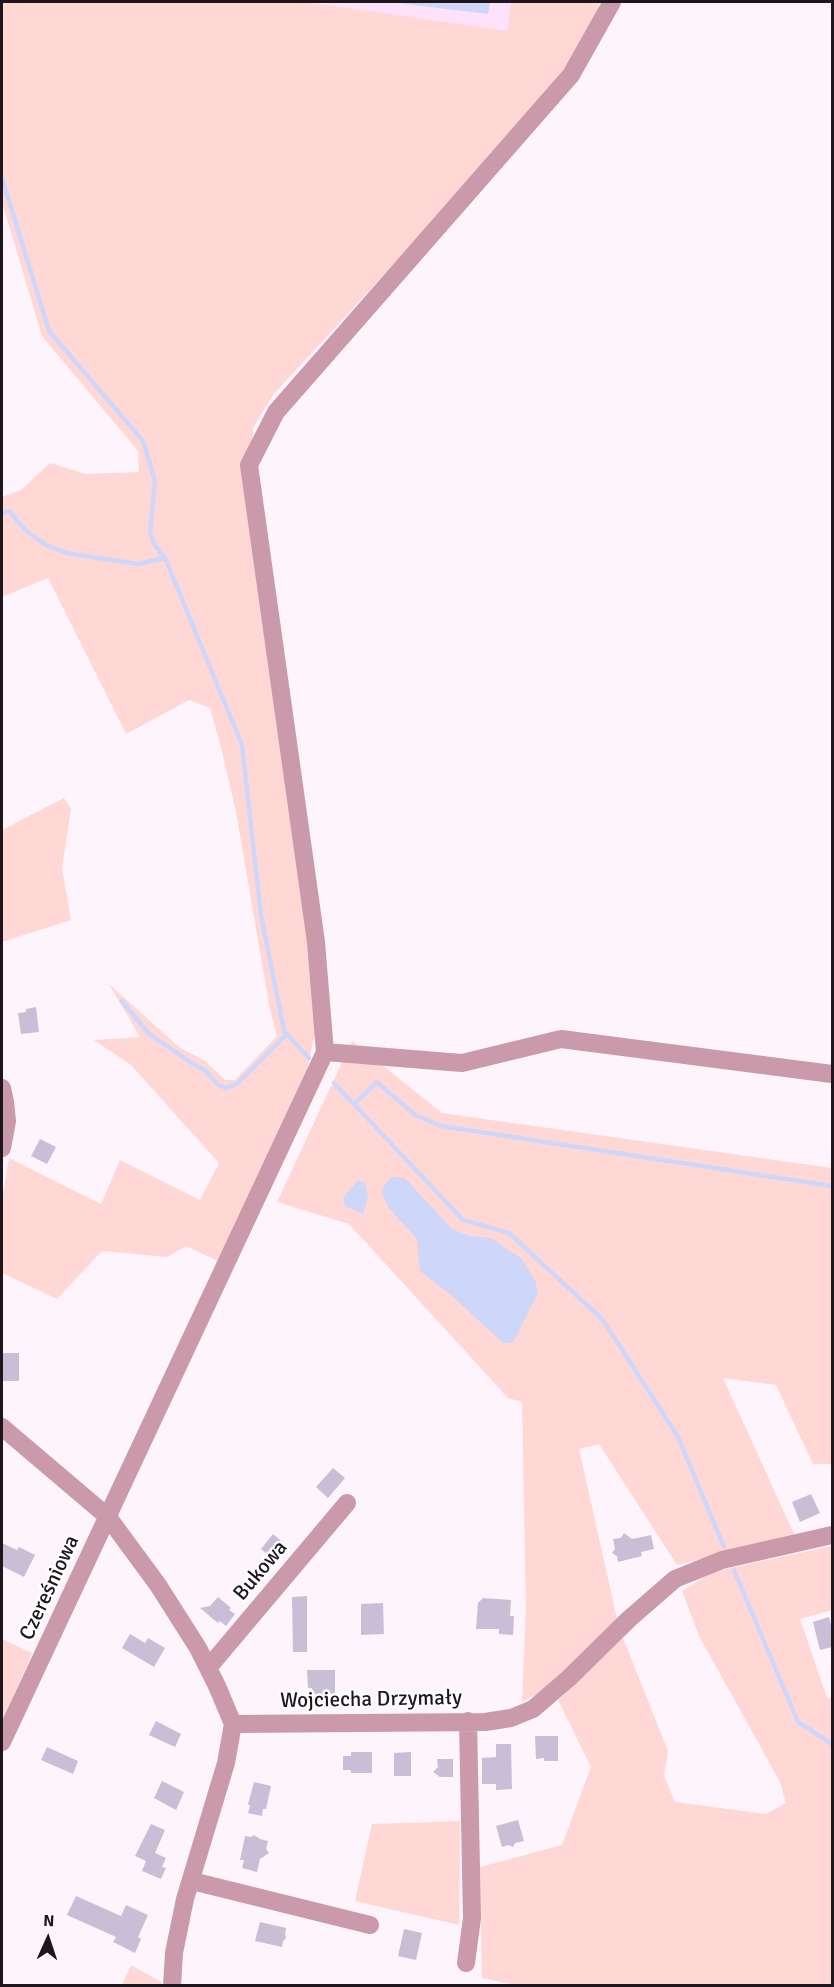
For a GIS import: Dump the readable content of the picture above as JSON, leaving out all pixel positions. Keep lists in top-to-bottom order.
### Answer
{
  "streets": {
    "street": ["Bukowa", "Czereśniowa", "Wojciecha Drzymały"]
  },
  "north": "top"
}
